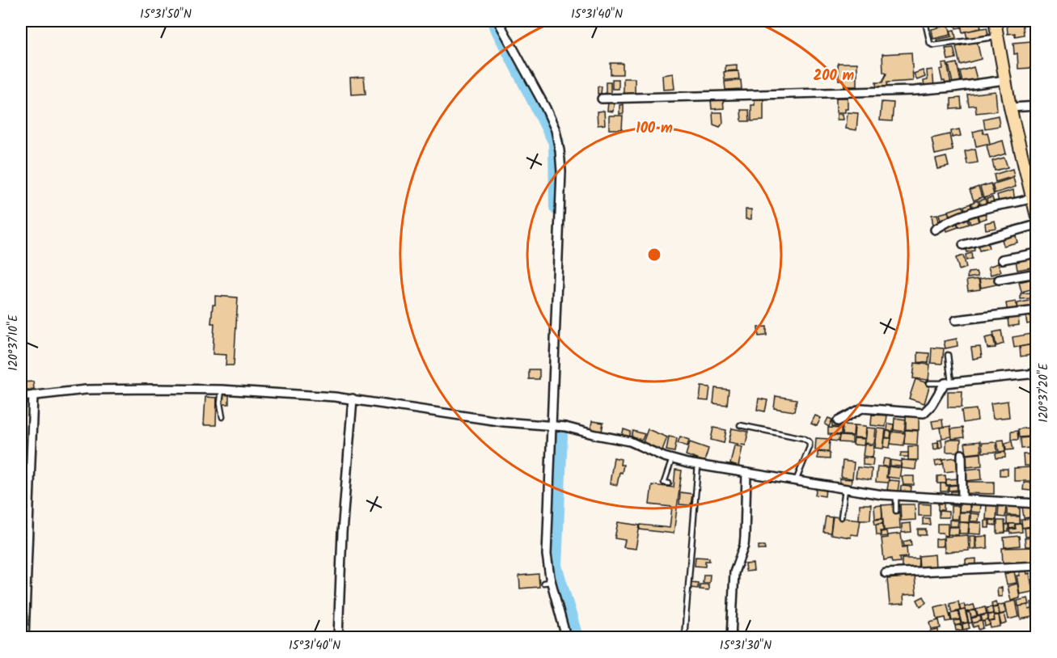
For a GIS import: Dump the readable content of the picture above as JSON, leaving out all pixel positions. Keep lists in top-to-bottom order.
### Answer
{
  "coordinates": [
    "15°31'50\"N",
    "15°31'40\"N",
    "120°37'10\"E",
    "120°37'20\"E",
    "15°31'30\"N"
  ],
  "rings": ["200 m", "100 m"]
}
